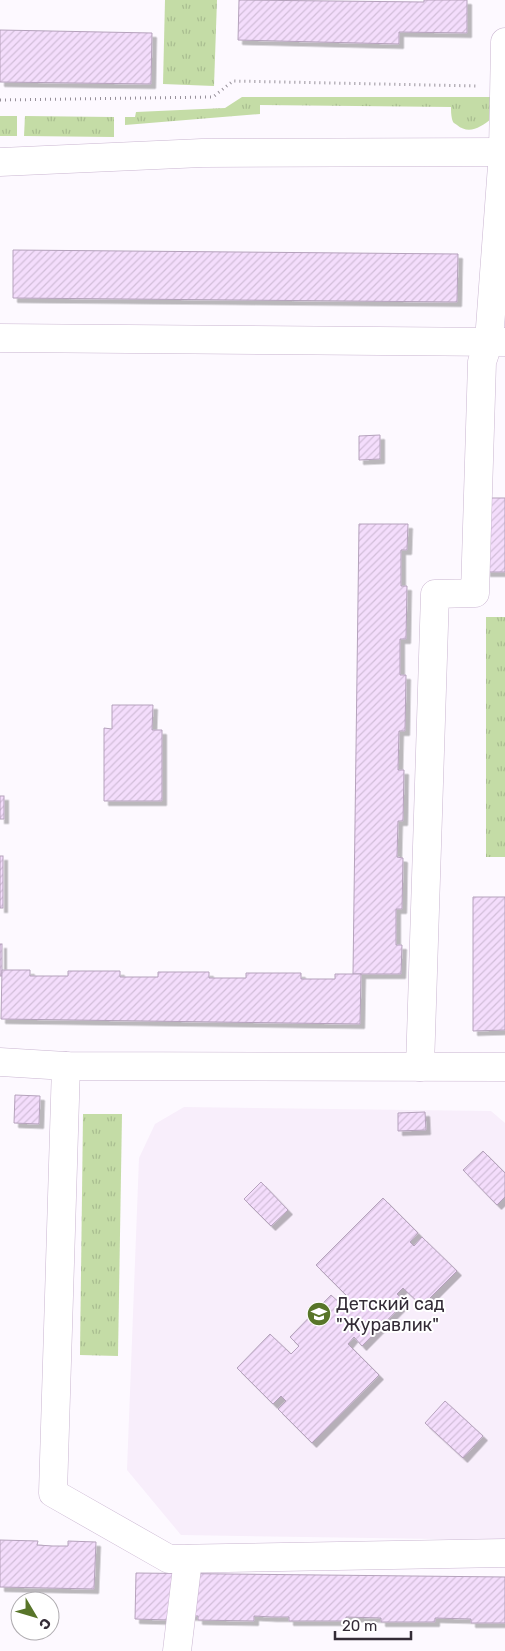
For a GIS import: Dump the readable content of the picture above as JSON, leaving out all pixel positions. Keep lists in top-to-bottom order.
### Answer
{
  "places": {
    "school or university": ["Детский сад \"Журавлик\""]
  },
  "scale_bar": "20 m",
  "north": "bottom right"
}
